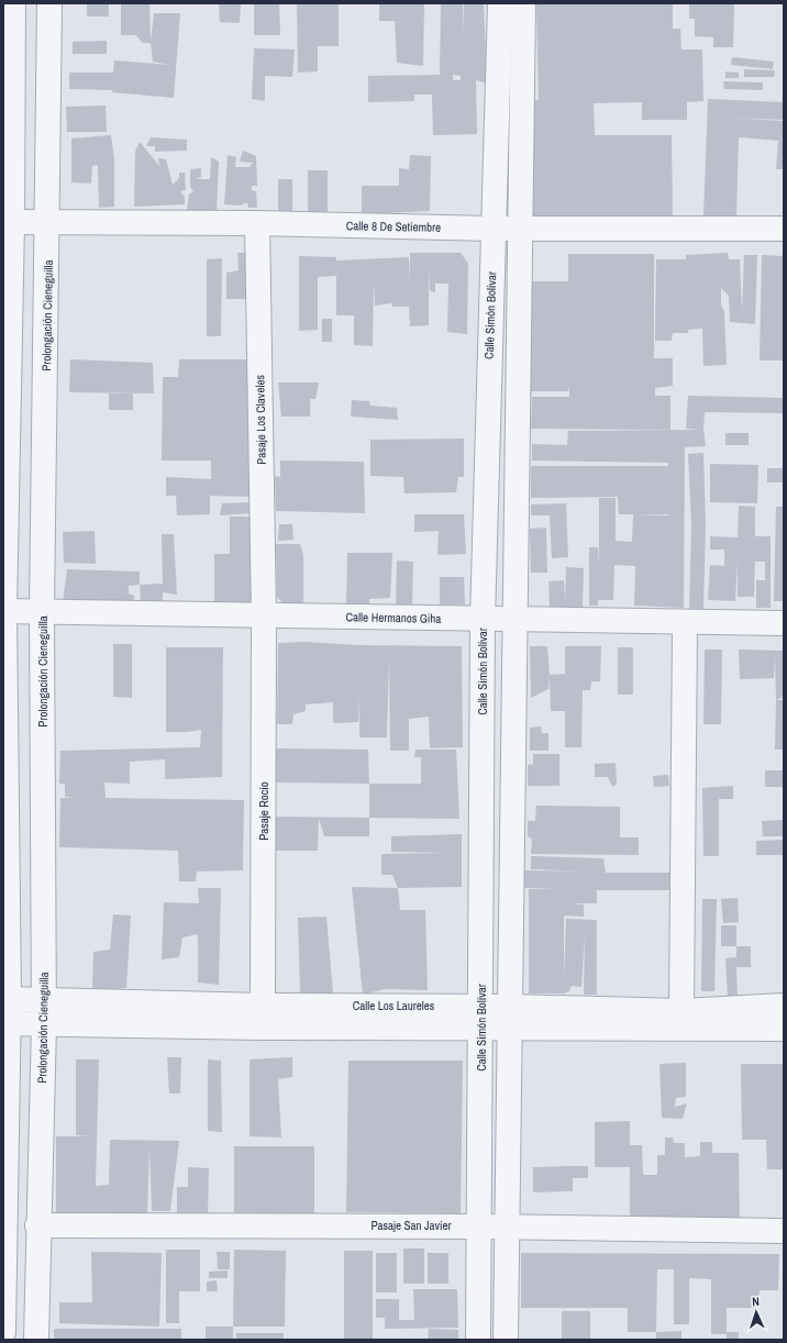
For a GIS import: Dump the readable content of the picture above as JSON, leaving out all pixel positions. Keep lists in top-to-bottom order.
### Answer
{
  "streets": {
    "street": [
      "Calle 8 De Setiembre",
      "Prolongación Cieneguilla",
      "Calle Simón Bolívar",
      "Pasaje Los Claveles",
      "Calle Hermanos Giha",
      "Pasaje Rocío",
      "Calle Los Laureles",
      "Pasaje San Javier"
    ]
  },
  "crossings": [
    ["Calle 8 De Setiembre", "Prolongación Cieneguilla"],
    ["Calle 8 De Setiembre", "Calle Simón Bolívar"],
    ["Calle 8 De Setiembre", "Pasaje Los Claveles"],
    ["Prolongación Cieneguilla", "Calle Hermanos Giha"],
    ["Prolongación Cieneguilla", "Calle Los Laureles"],
    ["Prolongación Cieneguilla", "Pasaje San Javier"],
    ["Calle Simón Bolívar", "Calle Hermanos Giha"],
    ["Calle Simón Bolívar", "Calle Los Laureles"],
    ["Calle Simón Bolívar", "Pasaje San Javier"],
    ["Pasaje Los Claveles", "Calle Hermanos Giha"],
    ["Pasaje Los Claveles", "Pasaje Rocío"],
    ["Calle Hermanos Giha", "Pasaje Rocío"],
    ["Pasaje Rocío", "Calle Los Laureles"]
  ],
  "north": "top"
}
